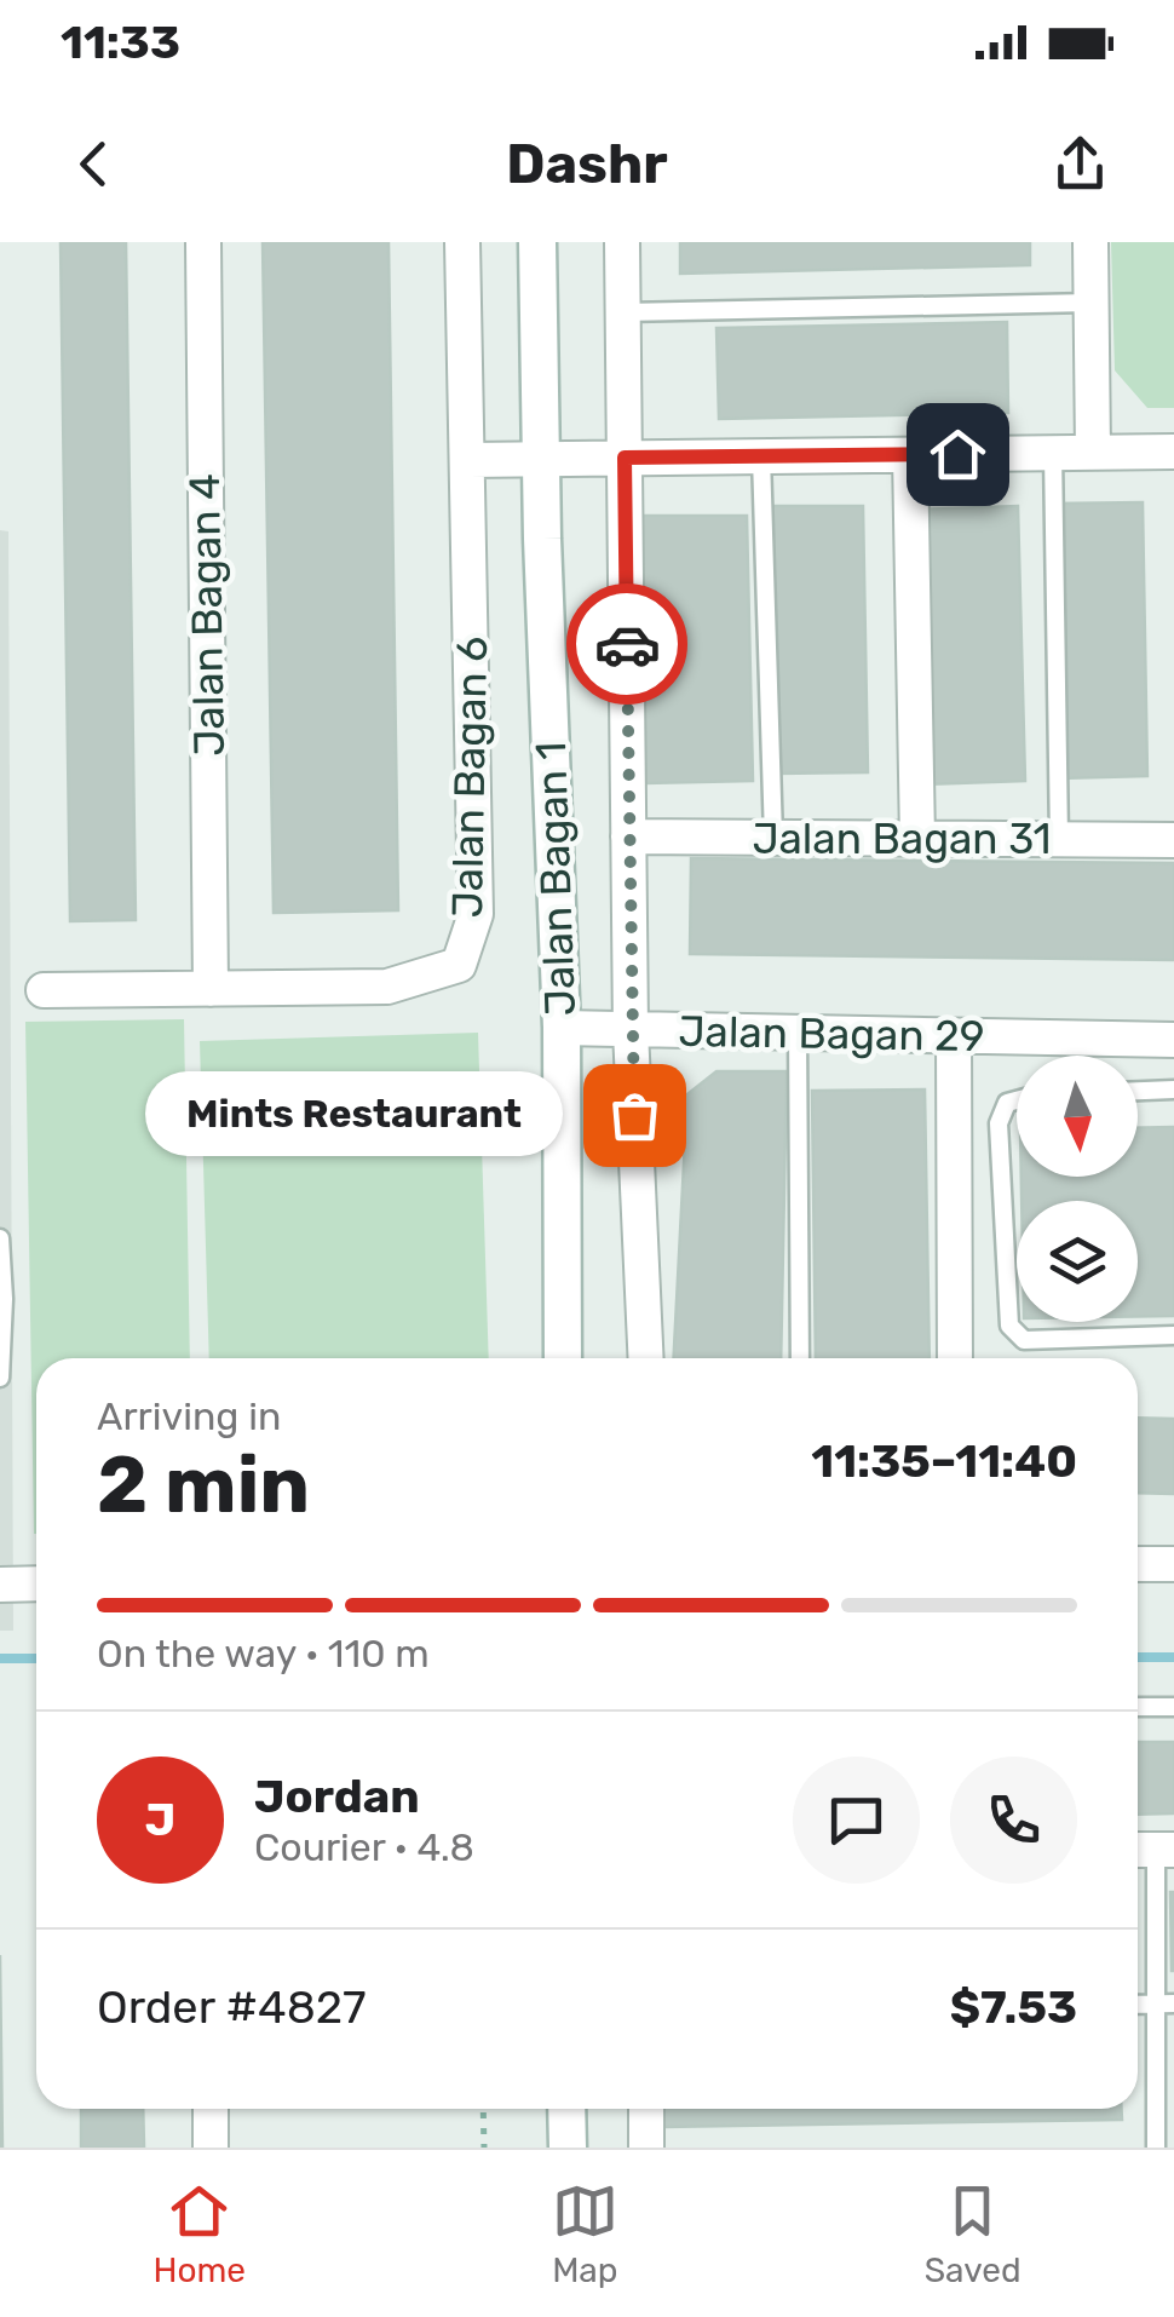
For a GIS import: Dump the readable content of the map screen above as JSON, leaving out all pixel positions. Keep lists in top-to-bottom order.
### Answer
{
  "streets": {
    "street": [
      "Jalan Bagan 4",
      "Jalan Bagan 6",
      "Jalan Bagan 31",
      "Jalan Bagan 1",
      "Jalan Bagan 29"
    ]
  },
  "crossings": [
    ["Jalan Bagan 4", "Jalan Bagan 6"],
    ["Jalan Bagan 31", "Jalan Bagan 1"],
    ["Jalan Bagan 1", "Jalan Bagan 29"]
  ],
  "places": ["Mints Restaurant"],
  "north": "bottom",
  "page": {
    "status": "11:33",
    "header": "Dashr",
    "bubble": "Mints Restaurant",
    "heading": ["2 min", "Arriving in", "11:35–11:40"],
    "panel": [
      "Jordan",
      "Courier · 4.8",
      "Order #4827",
      "$7.53"
    ],
    "bar": "On the way · 110 m",
    "round": "J",
    "tabs": ["Home", "Map", "Saved"]
  }
}
